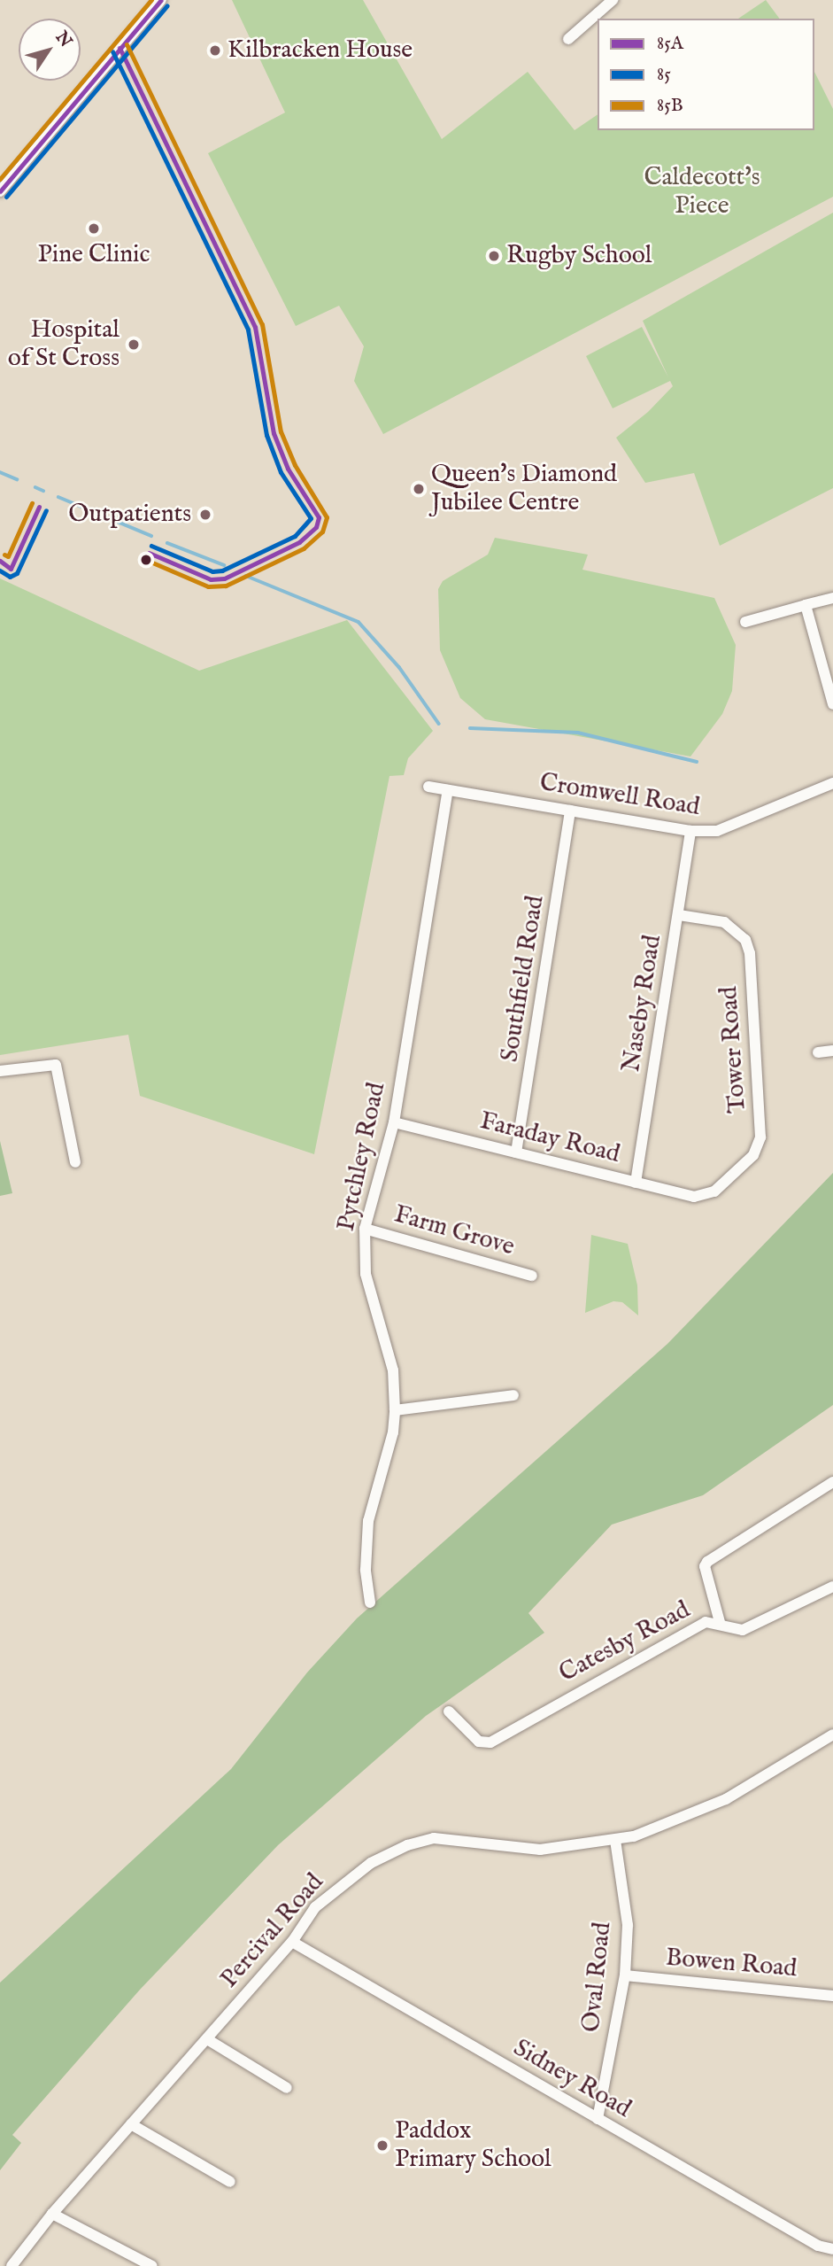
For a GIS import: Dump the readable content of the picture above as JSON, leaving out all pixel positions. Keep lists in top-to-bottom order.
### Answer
{
  "streets": {
    "street": [
      "Cromwell Road",
      "Southfield Road",
      "Naseby Road",
      "Tower Road",
      "Faraday Road",
      "Pytchley Road",
      "Farm Grove",
      "Catesby Road",
      "Percival Road",
      "Bowen Road",
      "Oval Road",
      "Sidney Road"
    ]
  },
  "crossings": [
    ["Cromwell Road", "Southfield Road"],
    ["Cromwell Road", "Naseby Road"],
    ["Cromwell Road", "Pytchley Road"],
    ["Southfield Road", "Faraday Road"],
    ["Naseby Road", "Tower Road"],
    ["Naseby Road", "Faraday Road"],
    ["Tower Road", "Faraday Road"],
    ["Faraday Road", "Pytchley Road"],
    ["Pytchley Road", "Farm Grove"],
    ["Percival Road", "Oval Road"],
    ["Percival Road", "Sidney Road"],
    ["Bowen Road", "Oval Road"],
    ["Oval Road", "Sidney Road"]
  ],
  "parks": ["Caldecott's Piece"],
  "places": [
    "Kilbracken House",
    "Pine Clinic",
    "Rugby School",
    "Hospital of St Cross",
    "Queen's Diamond Jubilee Centre",
    "Outpatients",
    "Paddox Primary School"
  ],
  "lines": ["transit line 85A", "transit line 85B", "transit line 85"],
  "legend": ["85A", "85", "85B"],
  "north": "top right"
}
